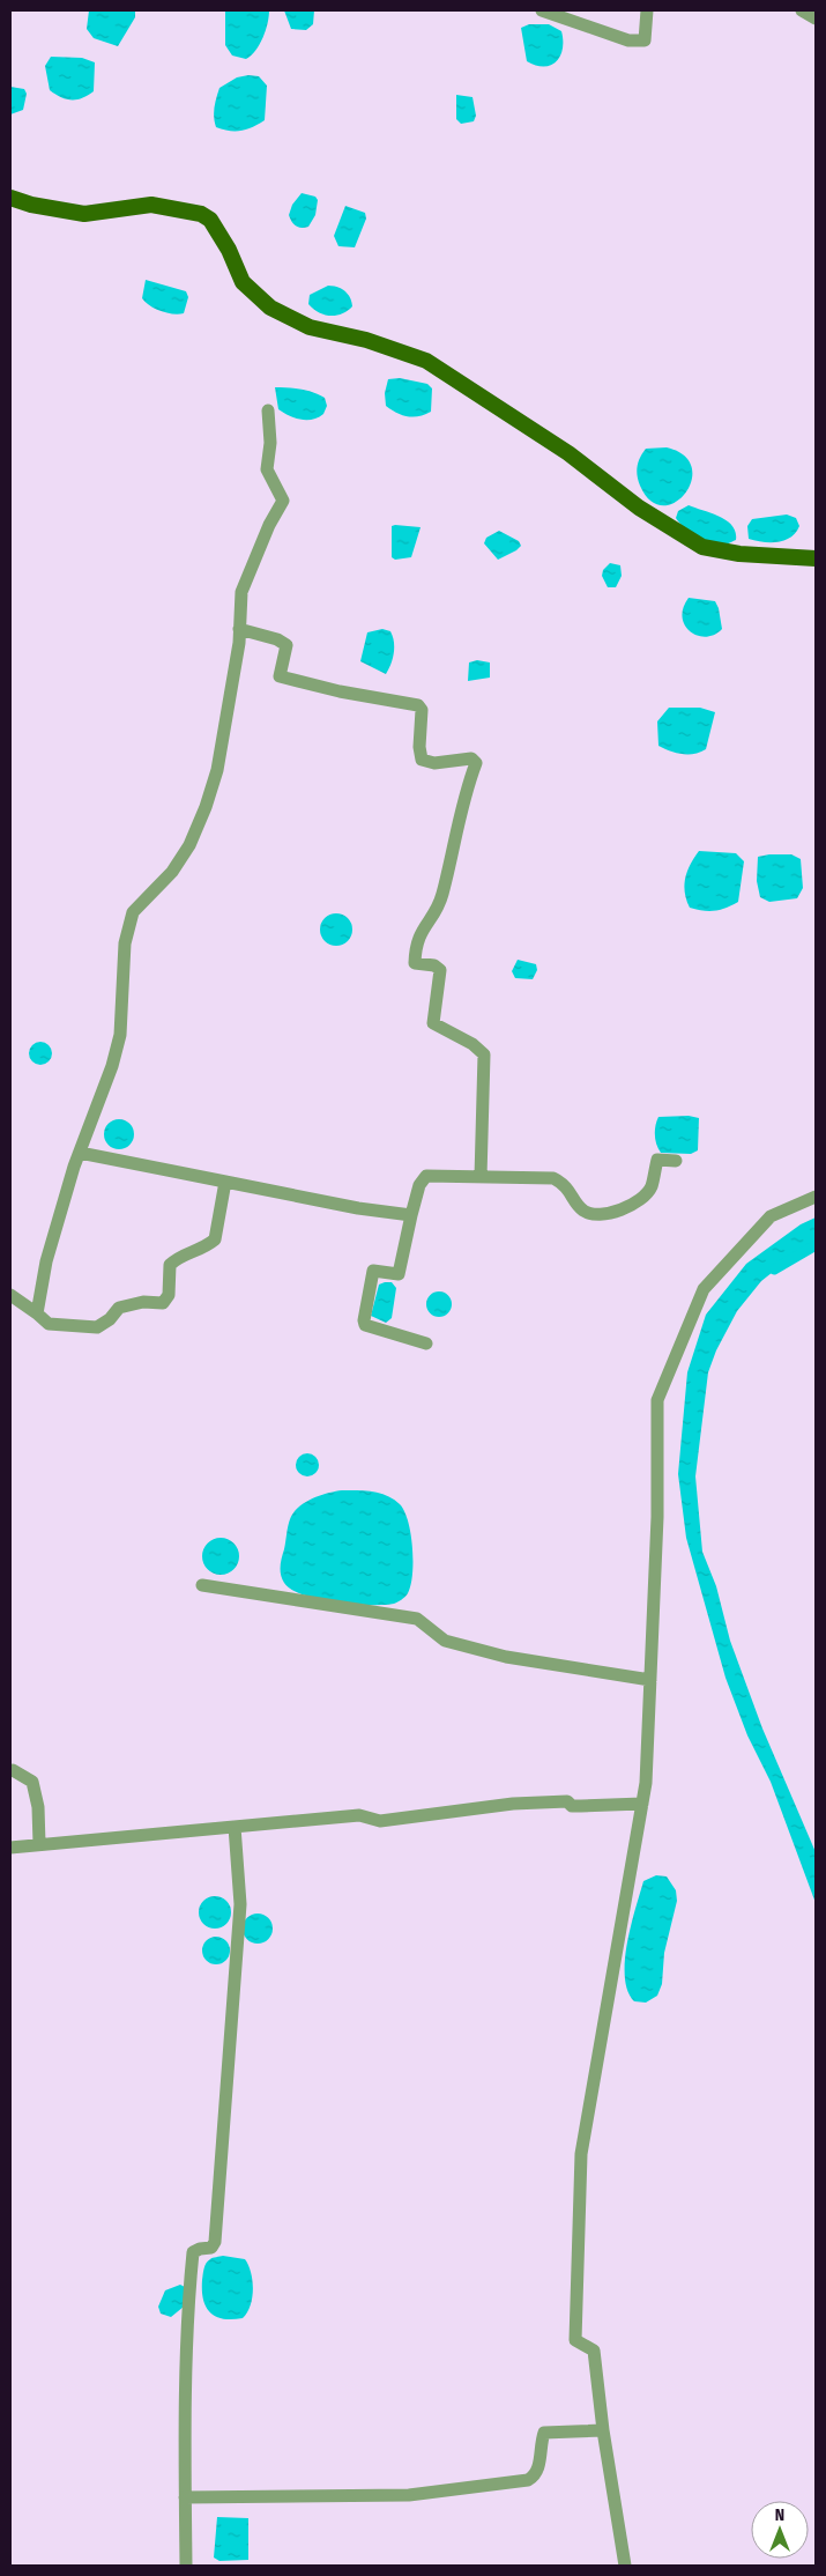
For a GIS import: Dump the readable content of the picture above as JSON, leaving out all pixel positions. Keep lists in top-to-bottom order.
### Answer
{
  "north": "top"
}
